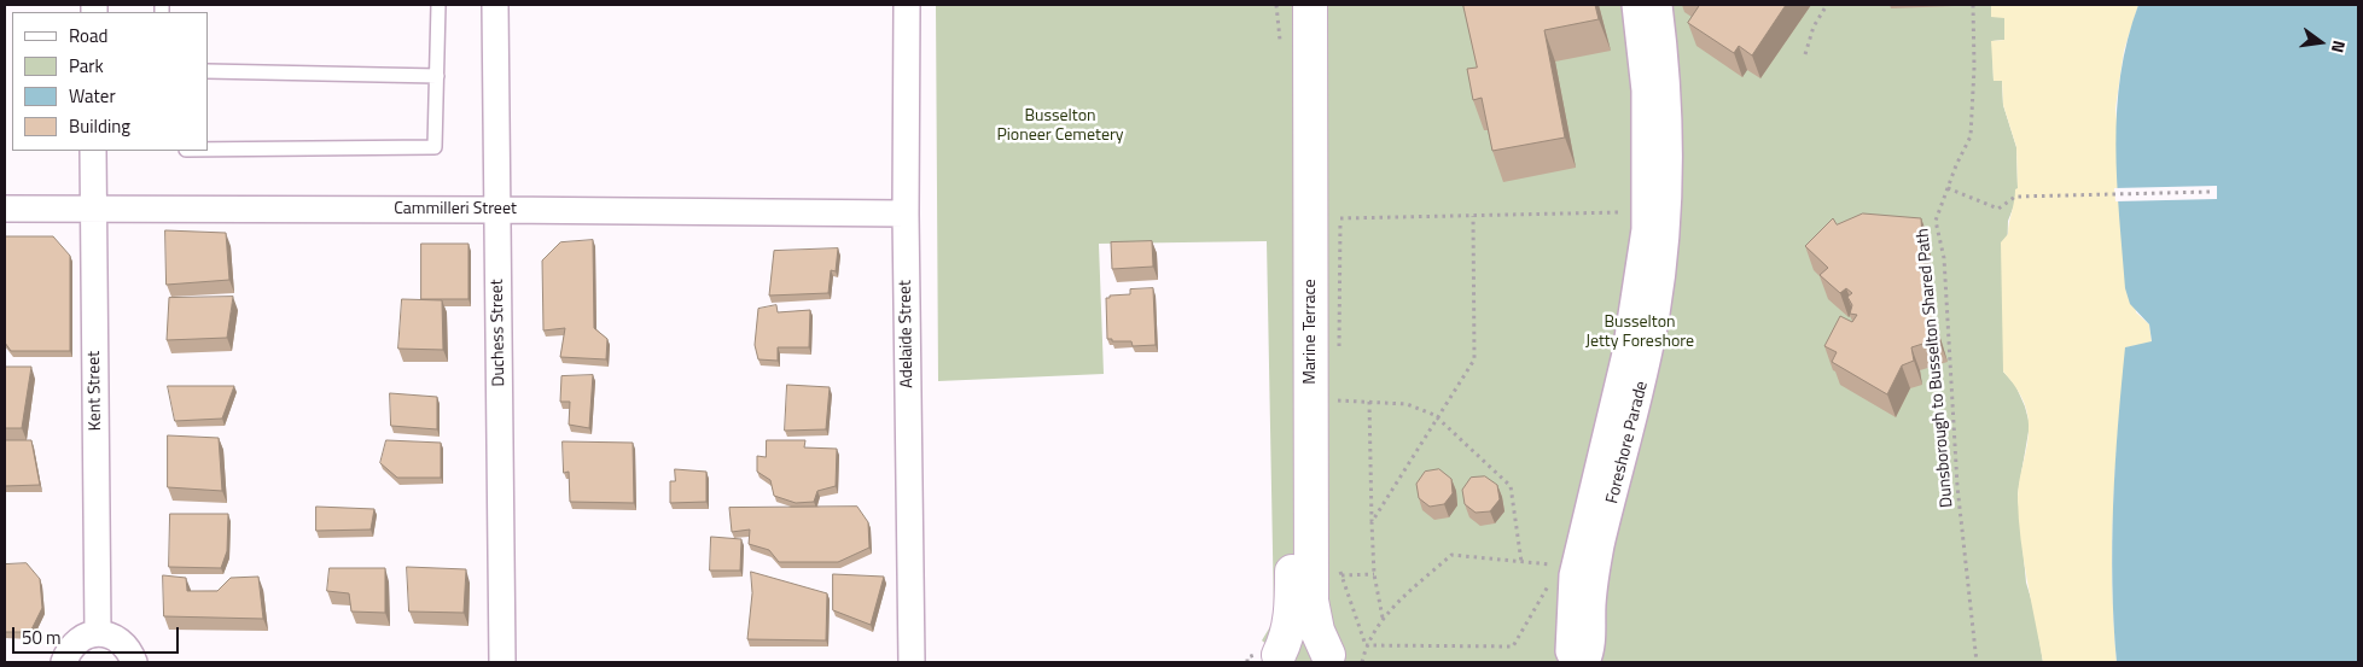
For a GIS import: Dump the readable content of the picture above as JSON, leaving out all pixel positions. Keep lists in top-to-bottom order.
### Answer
{
  "streets": {
    "street": [
      "Cammilleri Street",
      "Marine Terrace",
      "Duchess Street",
      "Adelaide Street",
      "Kent Street",
      "Foreshore Parade"
    ],
    "path": ["Dunsborough to Busselton Shared Path"]
  },
  "crossings": [
    ["Cammilleri Street", "Duchess Street"],
    ["Cammilleri Street", "Adelaide Street"],
    ["Cammilleri Street", "Kent Street"]
  ],
  "parks": ["Busselton Pioneer Cemetery", "Busselton Jetty Foreshore"],
  "legend": [
    "Road",
    "Park",
    "Water",
    "Building"
  ],
  "scale_bar": "50 m",
  "north": "right"
}
